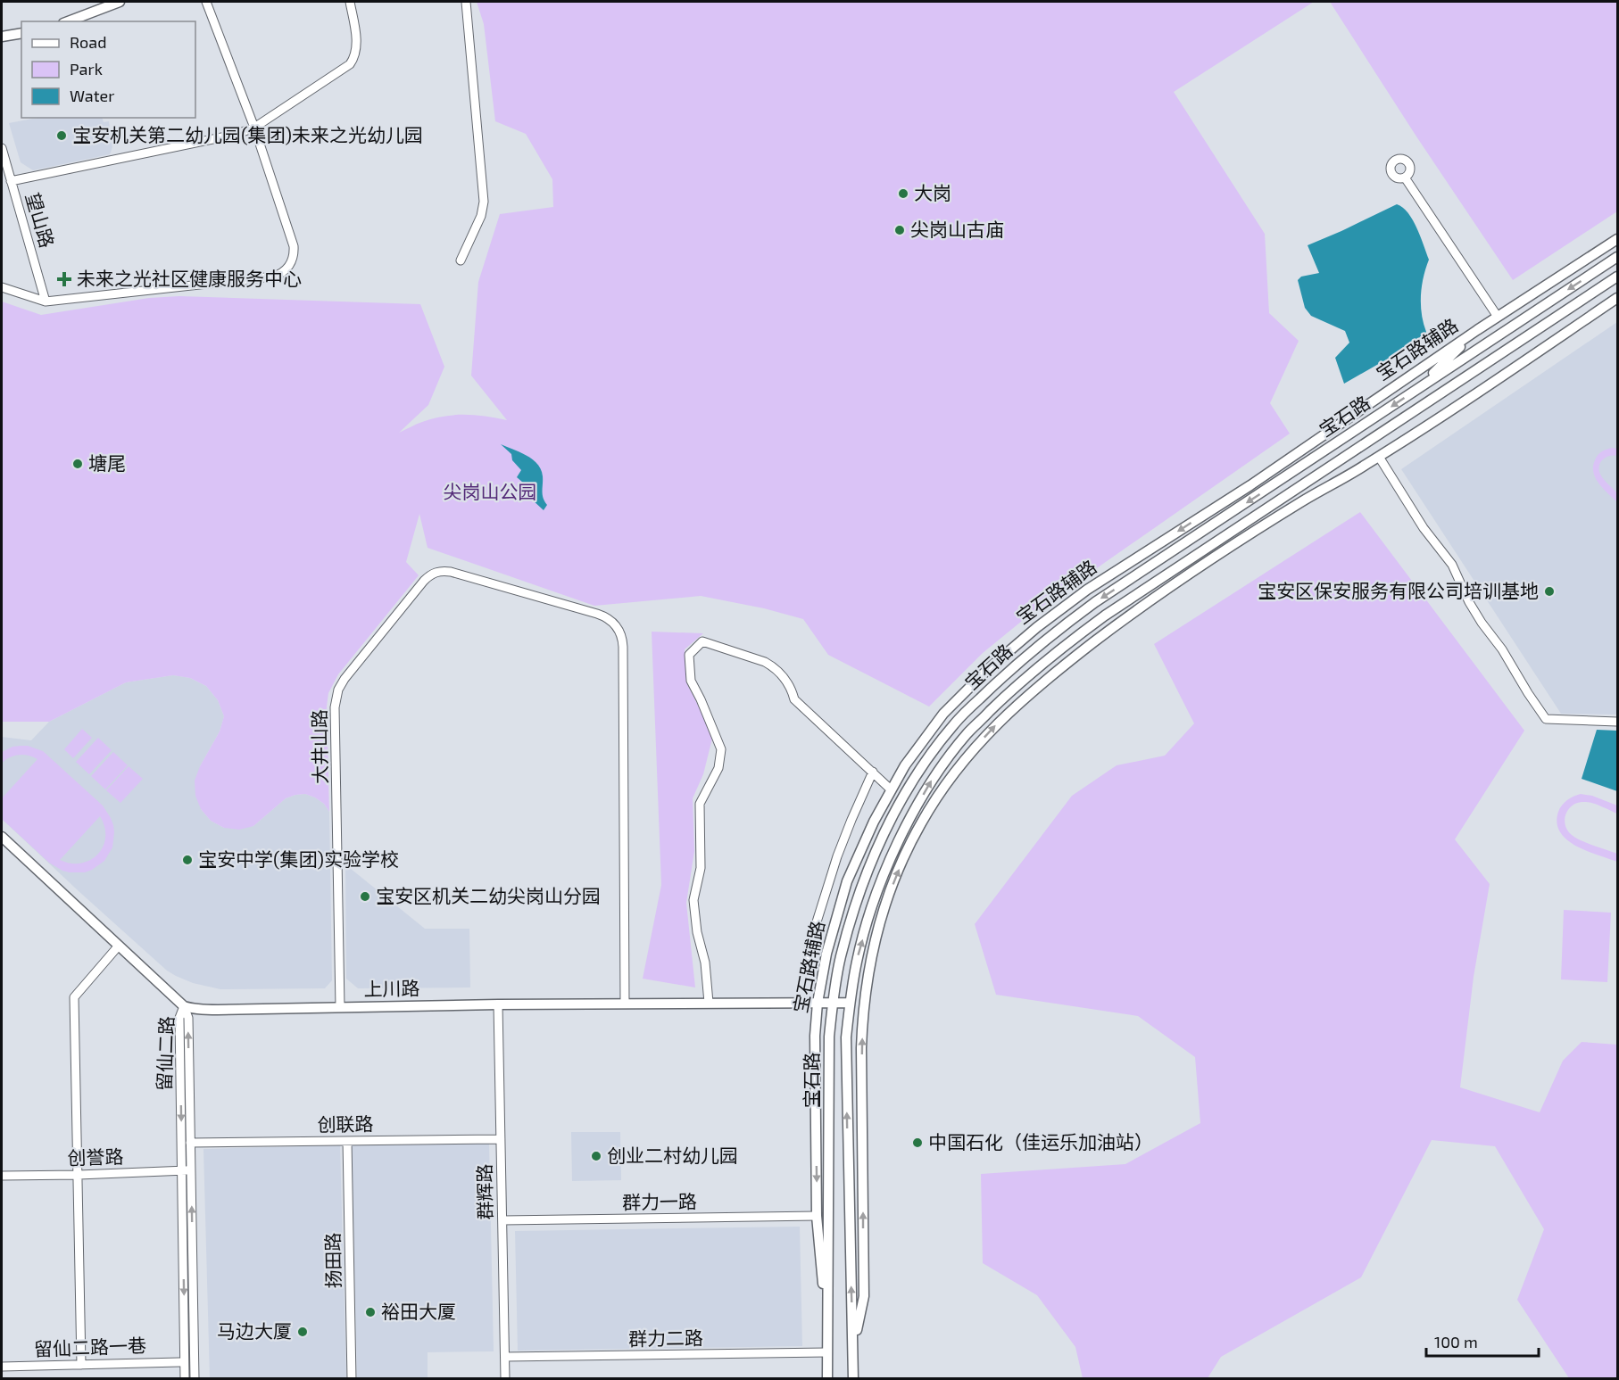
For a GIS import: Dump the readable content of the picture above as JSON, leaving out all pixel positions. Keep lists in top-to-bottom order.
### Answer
{
  "streets": {
    "main road": ["宝石路辅路", "宝石路", "上川路"],
    "street": [
      "望山路",
      "大井山路",
      "留仙二路",
      "创联路",
      "创誉路",
      "群辉路",
      "群力一路",
      "扬田路",
      "群力二路",
      "留仙二路一巷"
    ]
  },
  "crossings": [
    ["宝石路辅路", "宝石路"],
    ["宝石路辅路", "上川路"],
    ["宝石路辅路", "群力一路"],
    ["宝石路", "上川路"],
    ["宝石路", "群力二路"],
    ["大井山路", "上川路"],
    ["上川路", "留仙二路"],
    ["上川路", "群辉路"],
    ["留仙二路", "创联路"],
    ["留仙二路", "创誉路"],
    ["创联路", "群辉路"],
    ["创联路", "扬田路"],
    ["群辉路", "群力一路"],
    ["群辉路", "群力二路"]
  ],
  "parks": ["尖岗山公园"],
  "places": {
    "other": [
      "宝安机关第二幼儿园(集团)未来之光幼儿园",
      "大岗",
      "尖岗山古庙",
      "塘尾",
      "宝安区保安服务有限公司培训基地",
      "宝安中学(集团)实验学校",
      "宝安区机关二幼尖岗山分园",
      "中国石化（佳运乐加油站）",
      "创业二村幼儿园",
      "裕田大厦",
      "马边大厦"
    ],
    "health": ["未来之光社区健康服务中心"]
  },
  "legend": ["Road", "Park", "Water"],
  "scale_bar": "100 m"
}
